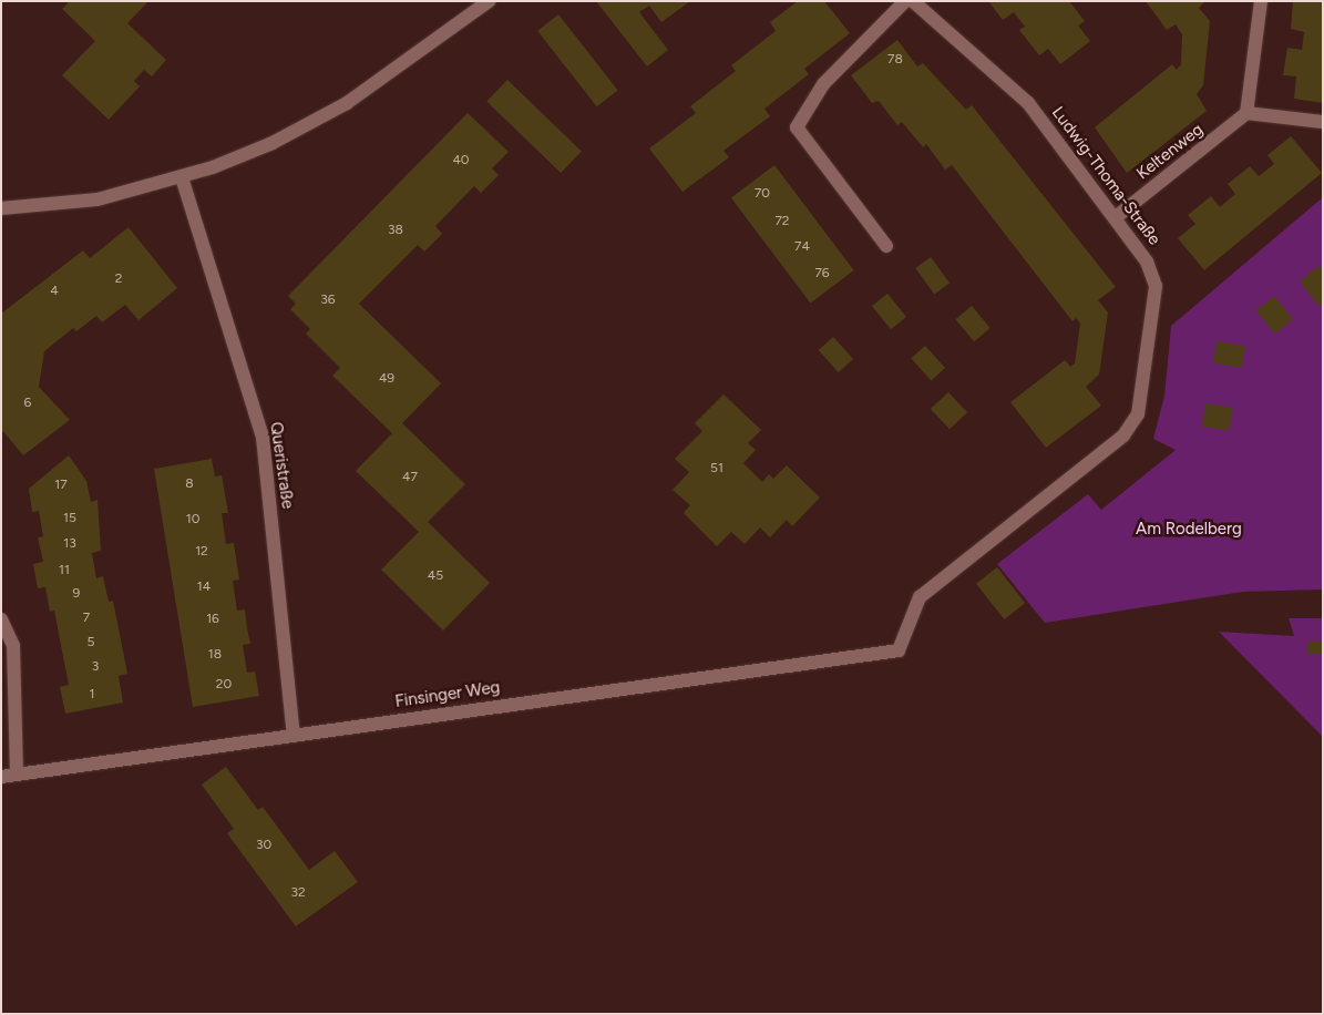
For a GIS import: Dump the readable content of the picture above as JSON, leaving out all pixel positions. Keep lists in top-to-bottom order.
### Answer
{
  "streets": {
    "street": [
      "Keltenweg",
      "Ludwig-Thoma-Straße",
      "Queristraße",
      "Finsinger Weg"
    ]
  },
  "crossings": [
    ["Keltenweg", "Ludwig-Thoma-Straße"],
    ["Ludwig-Thoma-Straße", "Finsinger Weg"],
    ["Queristraße", "Finsinger Weg"]
  ],
  "parks": ["Am Rodelberg"],
  "house_numbers": [
    "78",
    "40",
    "70",
    "72",
    "38",
    "74",
    "76",
    "2",
    "4",
    "36",
    "49",
    "6",
    "51",
    "47",
    "8",
    "17",
    "15",
    "10",
    "13",
    "12",
    "11",
    "45",
    "14",
    "9",
    "7",
    "16",
    "5",
    "18",
    "3",
    "20",
    "1",
    "30",
    "32"
  ]
}
